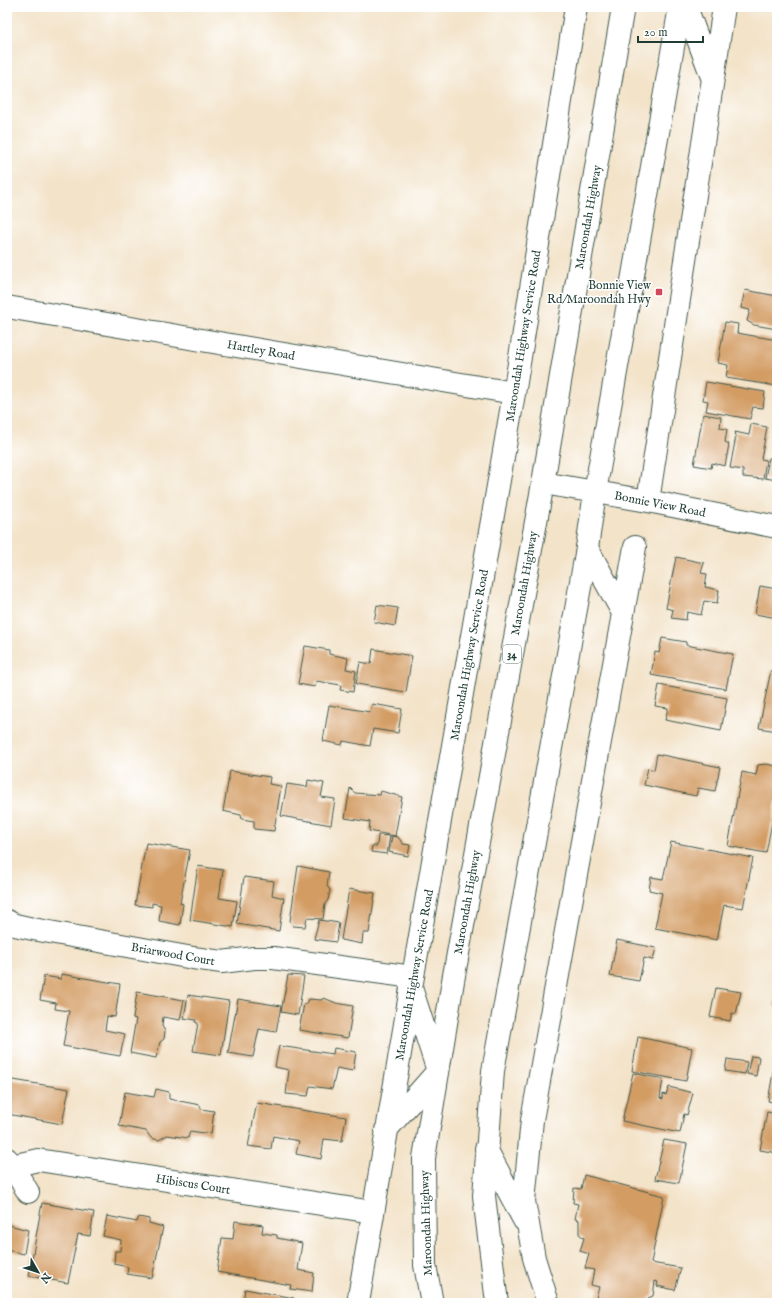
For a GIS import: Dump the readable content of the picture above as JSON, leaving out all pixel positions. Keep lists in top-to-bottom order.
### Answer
{
  "streets": {
    "main road": [
      "Maroondah Highway",
      "Maroondah Highway Service Road",
      "Hartley Road",
      "Bonnie View Road",
      "34",
      "Briarwood Court",
      "Hibiscus Court"
    ]
  },
  "crossings": [
    ["Maroondah Highway", "Bonnie View Road"],
    ["Maroondah Highway Service Road", "Hartley Road"],
    ["Maroondah Highway Service Road", "Briarwood Court"],
    ["Maroondah Highway Service Road", "Hibiscus Court"]
  ],
  "places": {
    "transit": ["Bonnie View Rd/Maroondah Hwy"]
  },
  "scale_bar": "20 m",
  "north": "bottom right"
}
